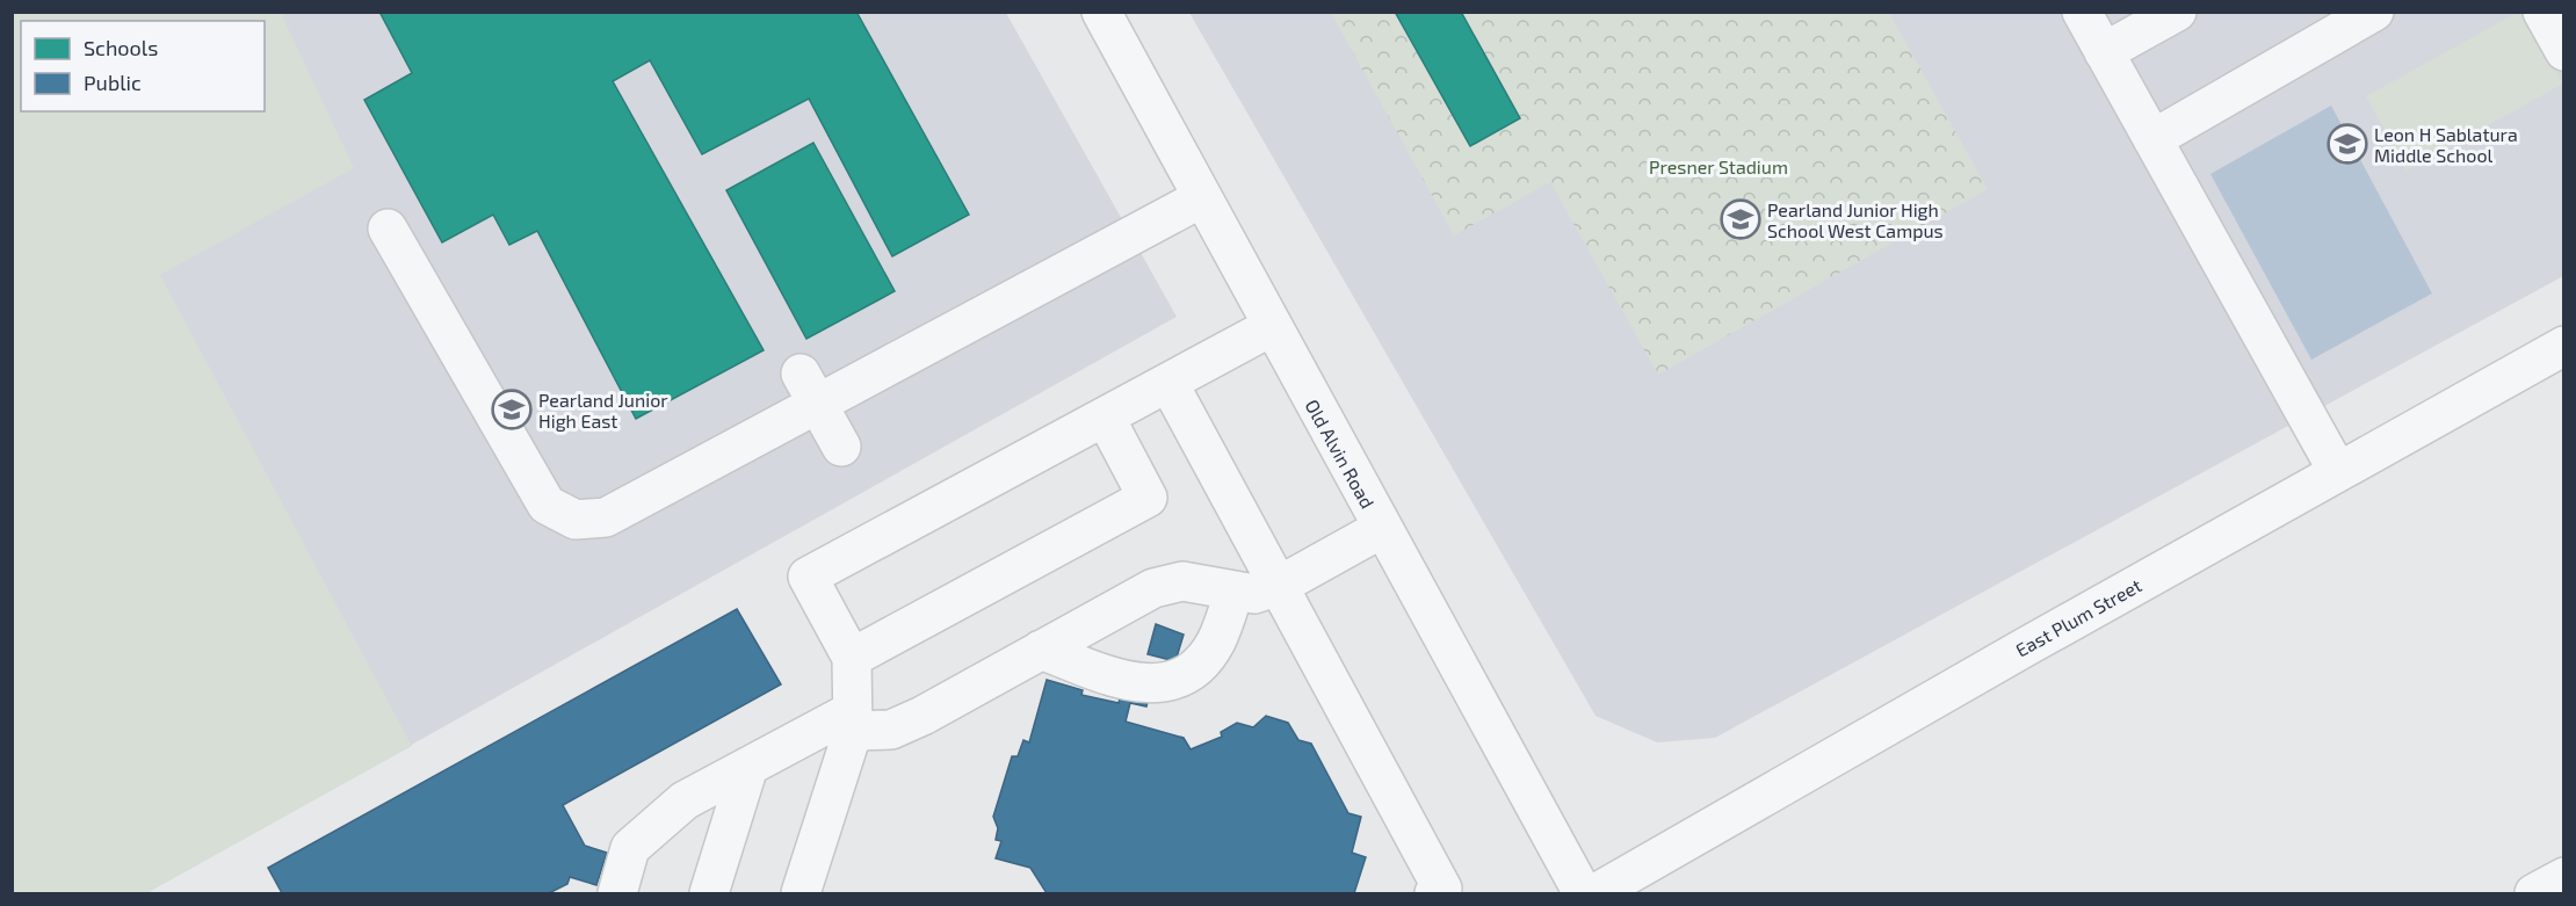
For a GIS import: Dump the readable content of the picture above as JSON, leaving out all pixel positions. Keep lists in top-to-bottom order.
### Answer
{
  "streets": {
    "street": ["Old Alvin Road", "East Plum Street"]
  },
  "parks": ["Presner Stadium"],
  "places": {
    "school or university": ["Leon H Sablatura Middle School", "Pearland Junior High School West Campus", "Pearland Junior High East"]
  },
  "legend": ["Schools", "Public"]
}
